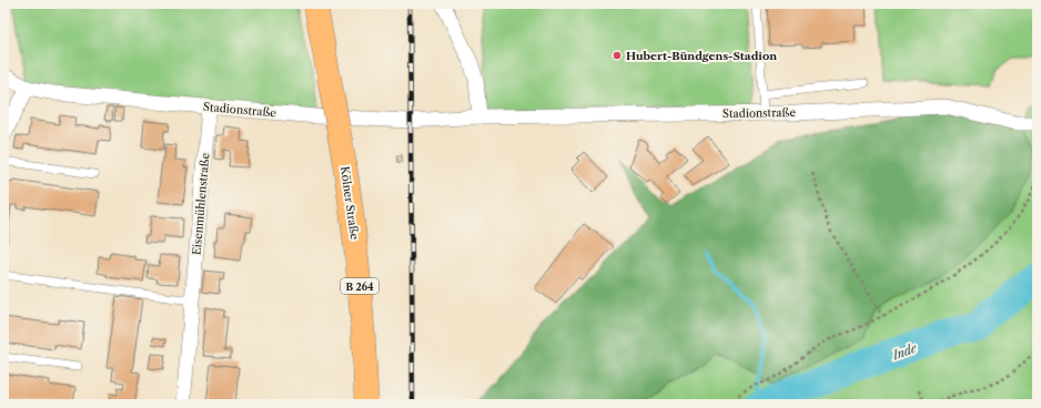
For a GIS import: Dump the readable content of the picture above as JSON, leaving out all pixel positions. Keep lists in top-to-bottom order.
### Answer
{
  "streets": {
    "main road": ["Kölner Straße", "B 264"],
    "street": ["Stadionstraße", "Eisenmühlenstraße"]
  },
  "crossings": [
    ["Stadionstraße", "Eisenmühlenstraße"]
  ],
  "water": ["Inde"],
  "places": ["Hubert-Bündgens-Stadion"]
}
